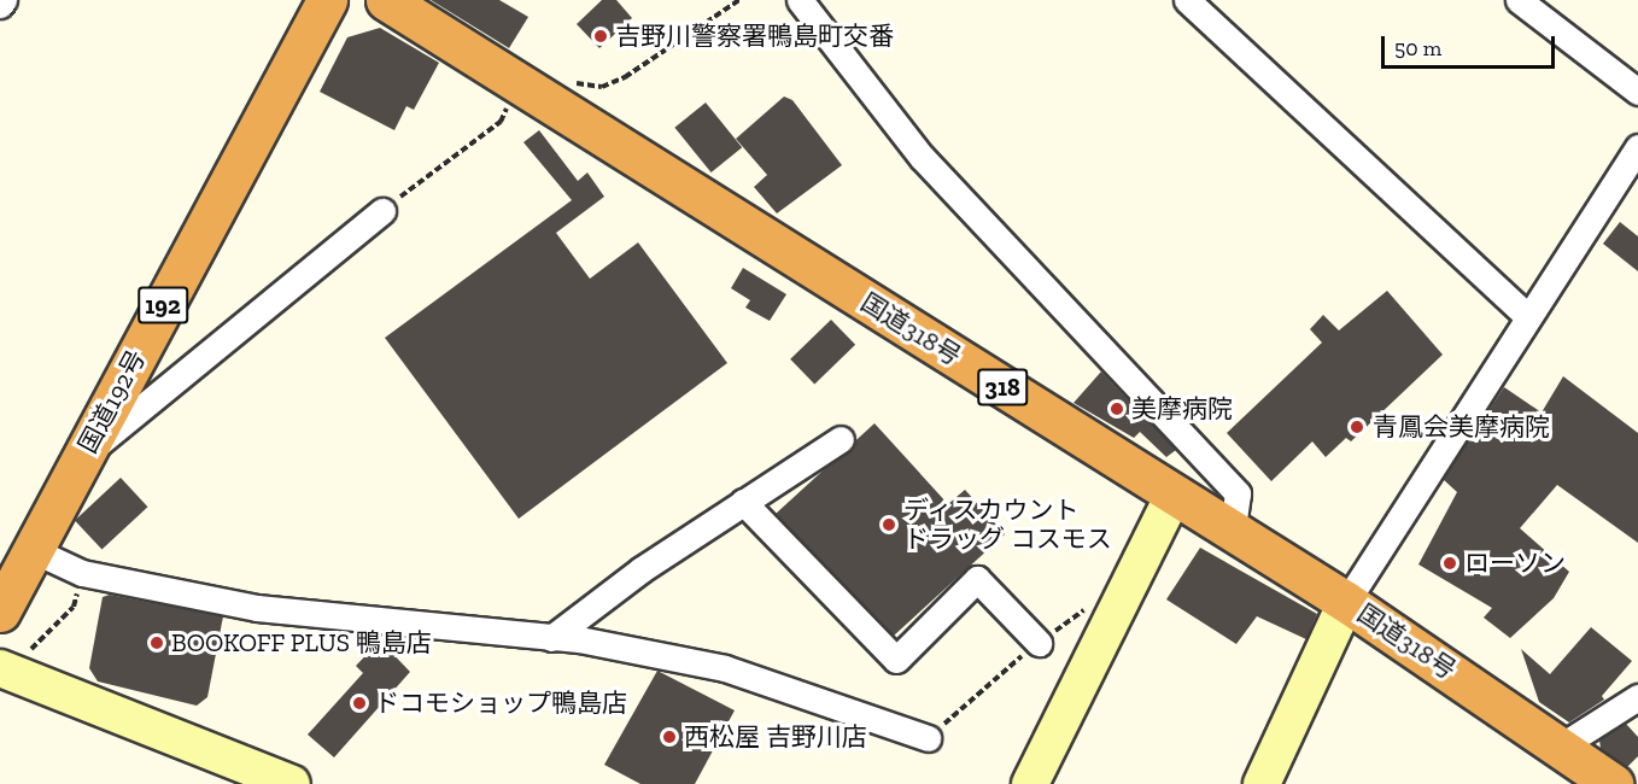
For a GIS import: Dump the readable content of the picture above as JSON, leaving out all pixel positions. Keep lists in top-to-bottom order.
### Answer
{
  "streets": {
    "highway": [
      "192",
      "国道318号",
      "318",
      "国道192号"
    ]
  },
  "places": [
    "吉野川警察署鴨島町交番",
    "美摩病院",
    "青鳳会美摩病院",
    "ディスカウント ドラッグ コスモス",
    "ローソン",
    "BOOKOFF PLUS 鴨島店",
    "ドコモショップ鴨島店",
    "西松屋 吉野川店"
  ],
  "scale_bar": "50 m"
}
